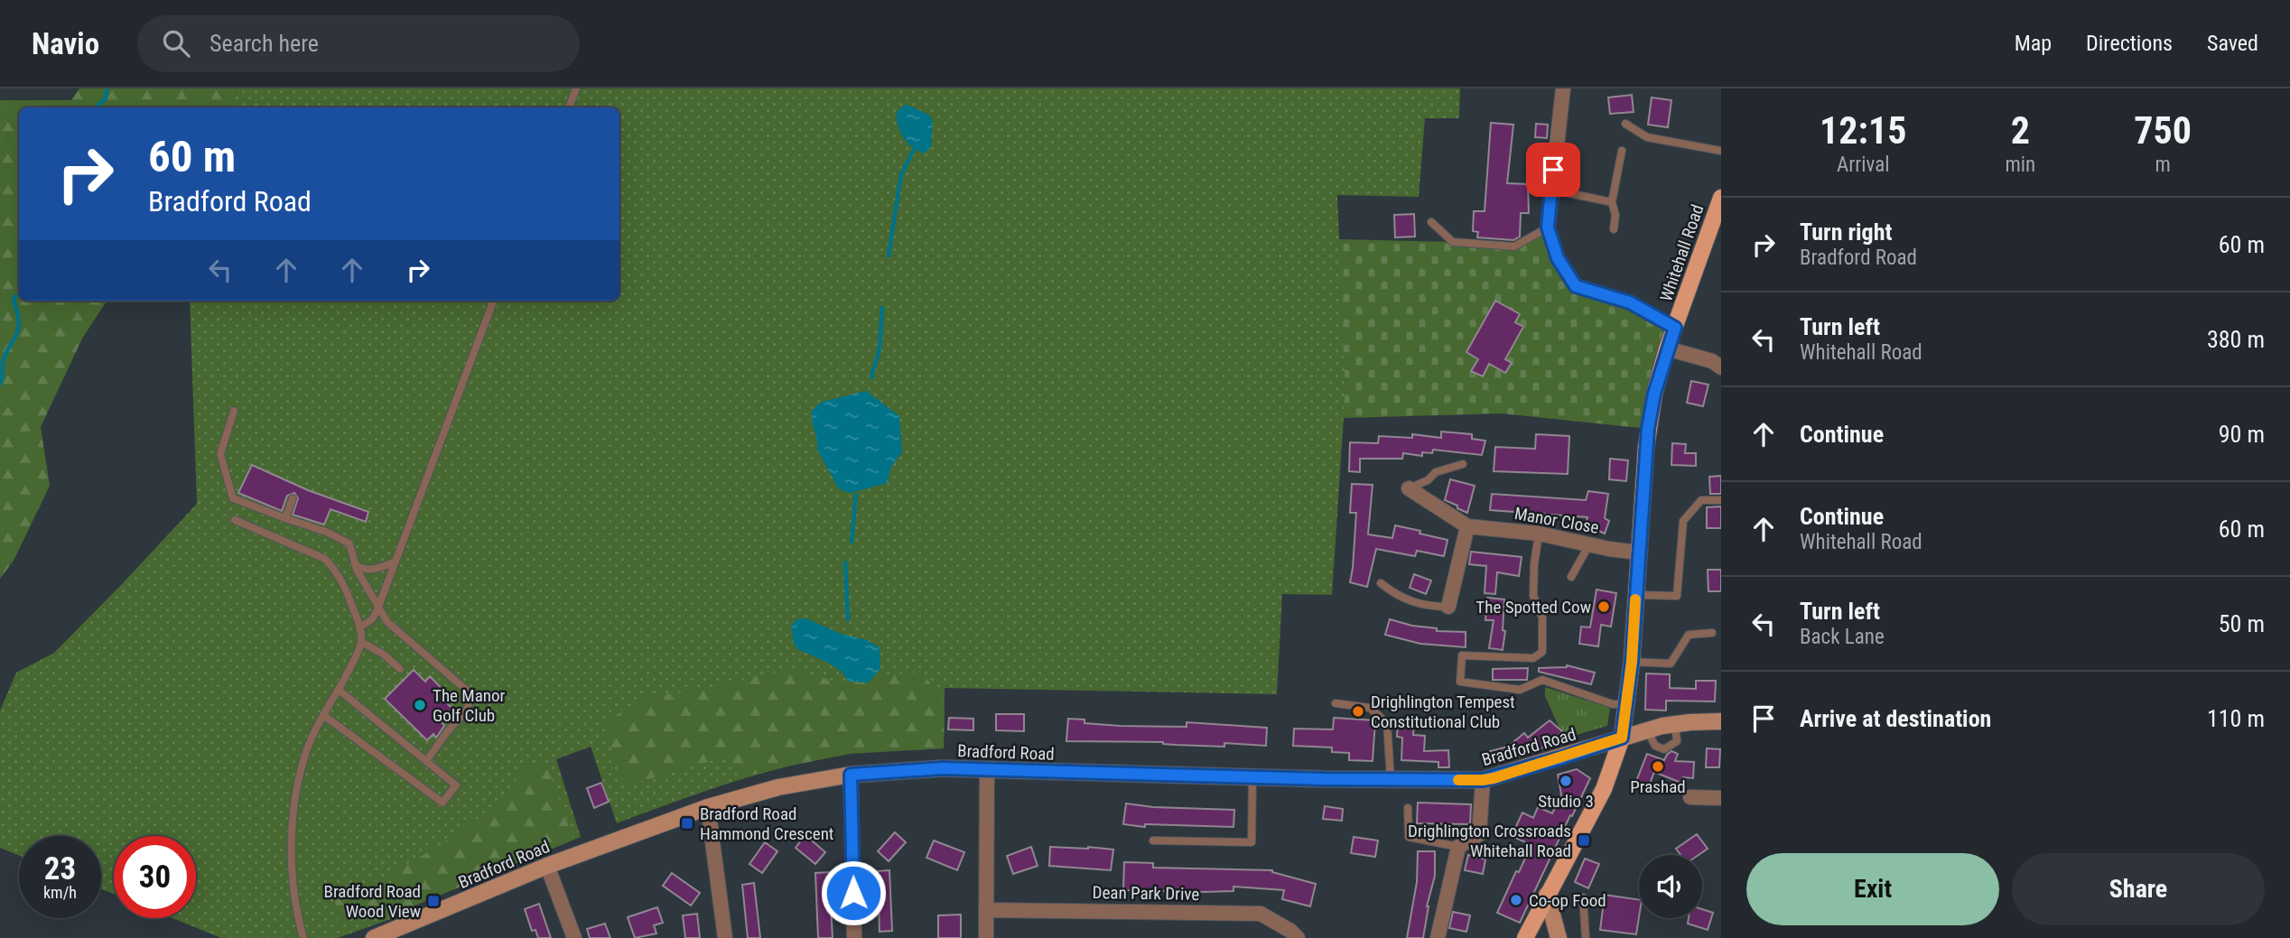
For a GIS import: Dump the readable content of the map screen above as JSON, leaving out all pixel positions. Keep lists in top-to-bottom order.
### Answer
{
  "streets": {
    "main road": ["Whitehall Road", "Bradford Road"],
    "street": ["Manor Close", "Dean Park Drive"]
  },
  "crossings": [
    ["Whitehall Road", "Manor Close"]
  ],
  "places": {
    "other": [
      "The Spotted Cow",
      "The Manor Golf Club",
      "Drighlington Tempest Constitutional Club",
      "Prashad",
      "Studio 3",
      "Co-op Food"
    ],
    "transit": ["Bradford Road Hammond Crescent", "Drighlington Crossroads Whitehall Road", "Bradford Road Wood View"]
  },
  "page": {
    "header": "Navio",
    "search": "Search here",
    "nav": ["Map", "Directions", "Saved"],
    "eta": [
      "12:15",
      "Arrival",
      "2",
      "min",
      "750",
      "m"
    ],
    "turn": ["60 m", "Bradford Road"],
    "list": [
      {
        "name": "Turn right",
        "note": "Bradford Road",
        "value": "60 m"
      },
      {
        "name": "Turn left",
        "note": "Whitehall Road",
        "value": "380 m"
      },
      {
        "name": "Continue",
        "value": "90 m"
      },
      {
        "name": "Continue",
        "note": "Whitehall Road",
        "value": "60 m"
      },
      {
        "name": "Turn left",
        "note": "Back Lane",
        "value": "50 m"
      },
      {
        "name": "Arrive at destination",
        "value": "110 m"
      }
    ],
    "speed": "23 km/h",
    "limit": "30",
    "buttons": ["Exit", "Share"]
  }
}
